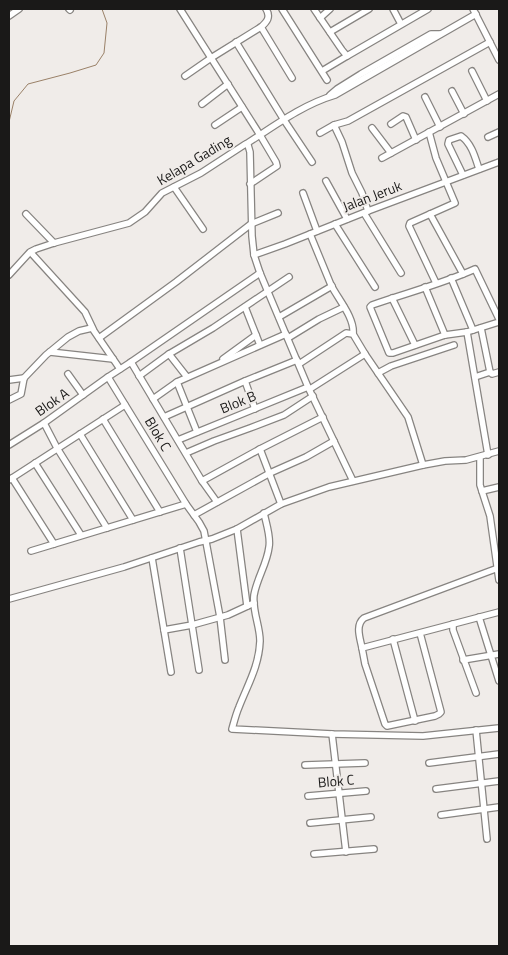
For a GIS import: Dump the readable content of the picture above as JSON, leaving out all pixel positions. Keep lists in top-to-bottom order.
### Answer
{
  "streets": {
    "street": [
      "Kelapa Gading",
      "Jalan Jeruk",
      "Blok A",
      "Blok B",
      "Blok C"
    ]
  },
  "crossings": [
    ["Kelapa Gading", "Jalan Jeruk"],
    ["Kelapa Gading", "Blok A"],
    ["Kelapa Gading", "Blok B"],
    ["Blok A", "Blok C"]
  ]
}
